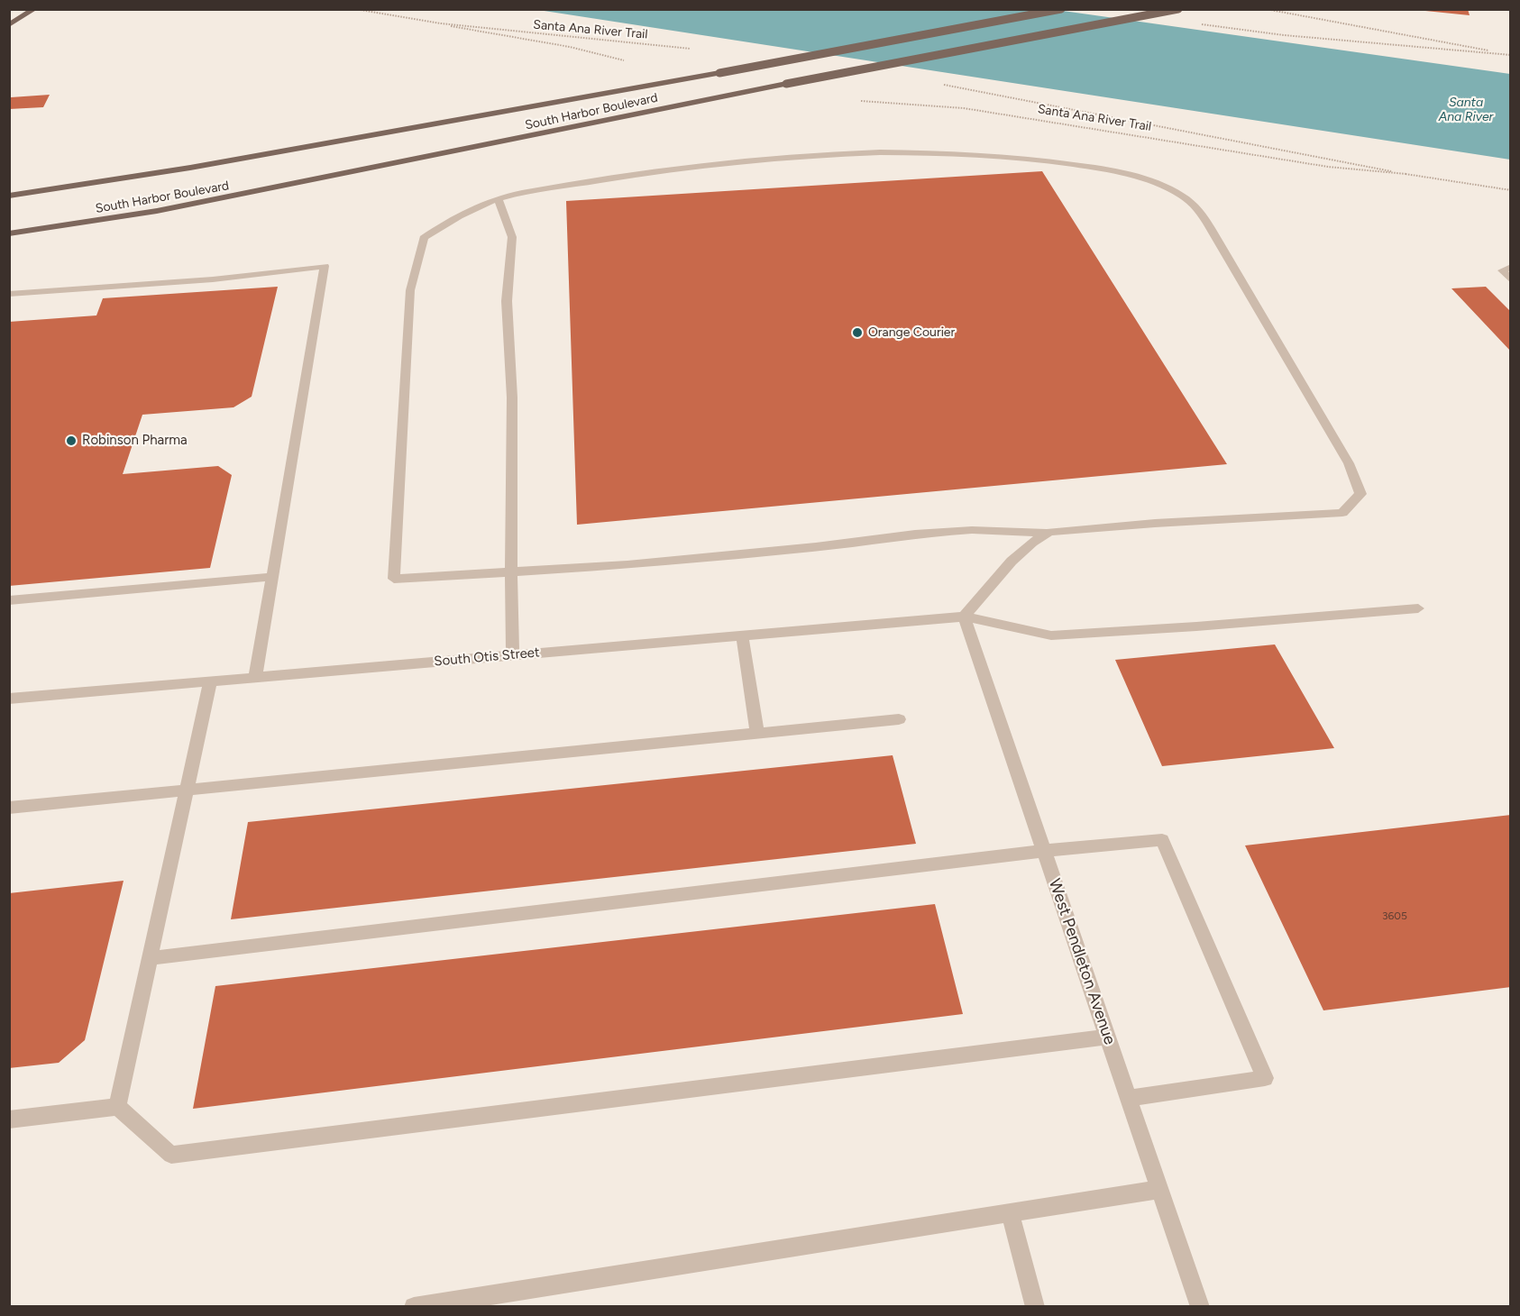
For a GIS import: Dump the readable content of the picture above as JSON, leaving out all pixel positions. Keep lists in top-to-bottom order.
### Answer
{
  "streets": {
    "main road": ["South Harbor Boulevard"],
    "street": ["South Otis Street", "West Pendleton Avenue"],
    "path": ["Santa Ana River Trail"]
  },
  "crossings": [
    ["South Otis Street", "West Pendleton Avenue"]
  ],
  "water": ["Santa Ana River"],
  "places": ["Orange Courier", "Robinson Pharma"],
  "house_numbers": ["3605"]
}
